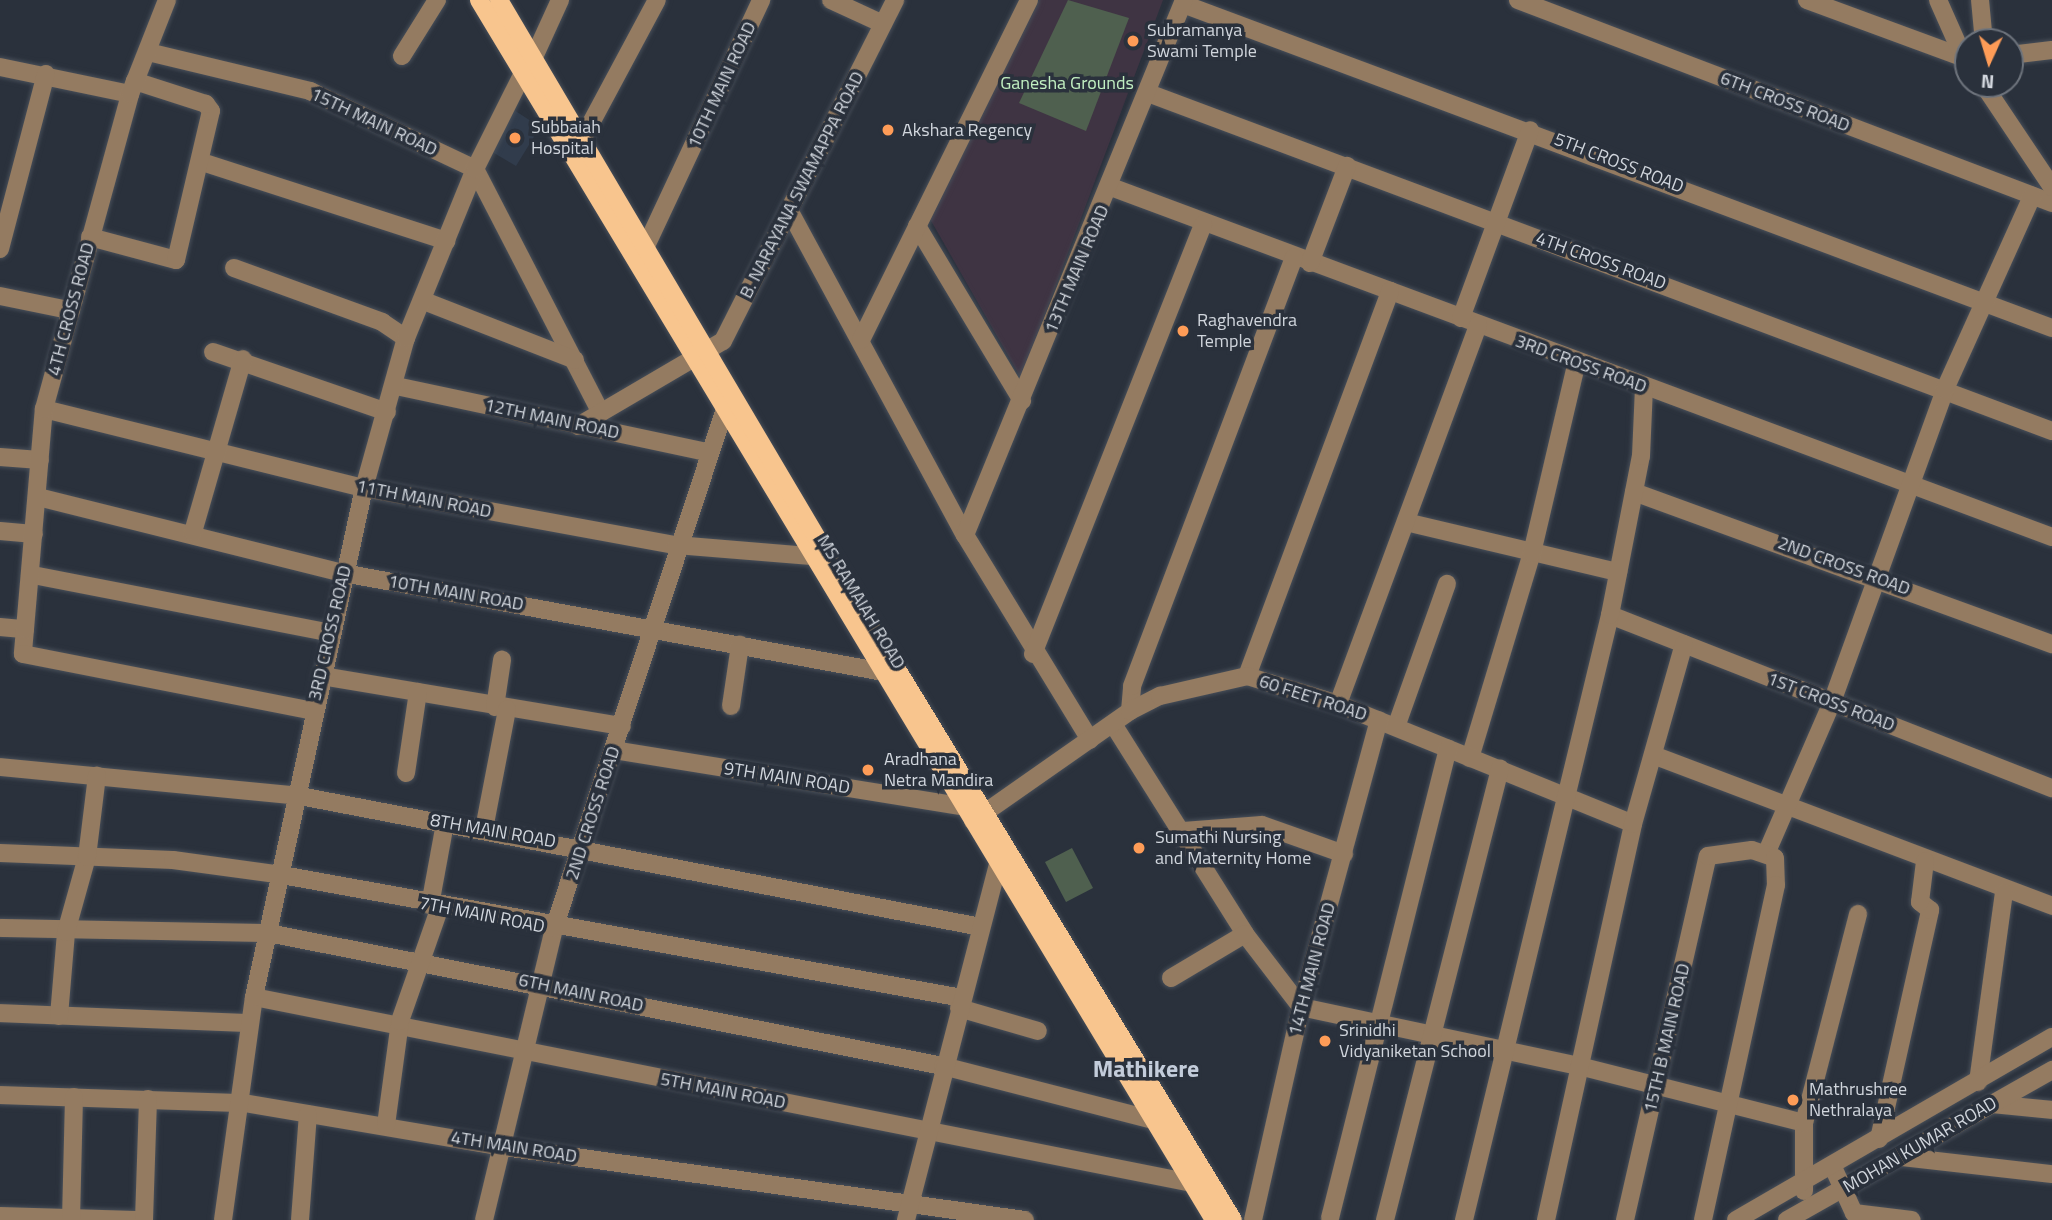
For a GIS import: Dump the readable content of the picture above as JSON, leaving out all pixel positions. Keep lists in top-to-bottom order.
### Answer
{
  "streets": {
    "main road": ["MS RAMAIAH ROAD"],
    "street": [
      "10TH MAIN ROAD",
      "6TH CROSS ROAD",
      "15TH MAIN ROAD",
      "5TH CROSS ROAD",
      "B. NARAYANA SWAMAPPA ROAD",
      "4TH CROSS ROAD",
      "13TH MAIN ROAD",
      "3RD CROSS ROAD",
      "12TH MAIN ROAD",
      "11TH MAIN ROAD",
      "2ND CROSS ROAD",
      "60 FEET ROAD",
      "1ST CROSS ROAD",
      "9TH MAIN ROAD",
      "8TH MAIN ROAD",
      "7TH MAIN ROAD",
      "14TH MAIN ROAD",
      "6TH MAIN ROAD",
      "15TH B MAIN ROAD",
      "5TH MAIN ROAD",
      "MOHAN KUMAR ROAD",
      "4TH MAIN ROAD"
    ]
  },
  "crossings": [
    ["10TH MAIN ROAD", "4TH CROSS ROAD"],
    ["10TH MAIN ROAD", "3RD CROSS ROAD"],
    ["10TH MAIN ROAD", "2ND CROSS ROAD"],
    ["10TH MAIN ROAD", "MS RAMAIAH ROAD"],
    ["15TH MAIN ROAD", "4TH CROSS ROAD"],
    ["15TH MAIN ROAD", "3RD CROSS ROAD"],
    ["5TH CROSS ROAD", "13TH MAIN ROAD"],
    ["B. NARAYANA SWAMAPPA ROAD", "MS RAMAIAH ROAD"],
    ["4TH CROSS ROAD", "13TH MAIN ROAD"],
    ["4TH CROSS ROAD", "11TH MAIN ROAD"],
    ["13TH MAIN ROAD", "3RD CROSS ROAD"],
    ["3RD CROSS ROAD", "12TH MAIN ROAD"],
    ["3RD CROSS ROAD", "11TH MAIN ROAD"],
    ["3RD CROSS ROAD", "MS RAMAIAH ROAD"],
    ["3RD CROSS ROAD", "8TH MAIN ROAD"],
    ["3RD CROSS ROAD", "7TH MAIN ROAD"],
    ["3RD CROSS ROAD", "6TH MAIN ROAD"],
    ["3RD CROSS ROAD", "5TH MAIN ROAD"],
    ["3RD CROSS ROAD", "4TH MAIN ROAD"],
    ["12TH MAIN ROAD", "2ND CROSS ROAD"],
    ["11TH MAIN ROAD", "2ND CROSS ROAD"],
    ["11TH MAIN ROAD", "MS RAMAIAH ROAD"],
    ["2ND CROSS ROAD", "MS RAMAIAH ROAD"],
    ["2ND CROSS ROAD", "9TH MAIN ROAD"],
    ["2ND CROSS ROAD", "8TH MAIN ROAD"],
    ["2ND CROSS ROAD", "7TH MAIN ROAD"],
    ["2ND CROSS ROAD", "6TH MAIN ROAD"],
    ["2ND CROSS ROAD", "5TH MAIN ROAD"],
    ["2ND CROSS ROAD", "4TH MAIN ROAD"],
    ["MS RAMAIAH ROAD", "60 FEET ROAD"],
    ["MS RAMAIAH ROAD", "9TH MAIN ROAD"],
    ["MS RAMAIAH ROAD", "6TH MAIN ROAD"],
    ["MS RAMAIAH ROAD", "5TH MAIN ROAD"],
    ["60 FEET ROAD", "14TH MAIN ROAD"]
  ],
  "districts": ["Mathikere"],
  "parks": ["Ganesha Grounds"],
  "places": [
    "Subramanya Swami Temple",
    "Akshara Regency",
    "Subbaiah Hospital",
    "Raghavendra Temple",
    "Aradhana Netra Mandira",
    "Sumathi Nursing and Maternity Home",
    "Srinidhi Vidyaniketan School",
    "Mathrushree Nethralaya"
  ],
  "north": "bottom"
}
